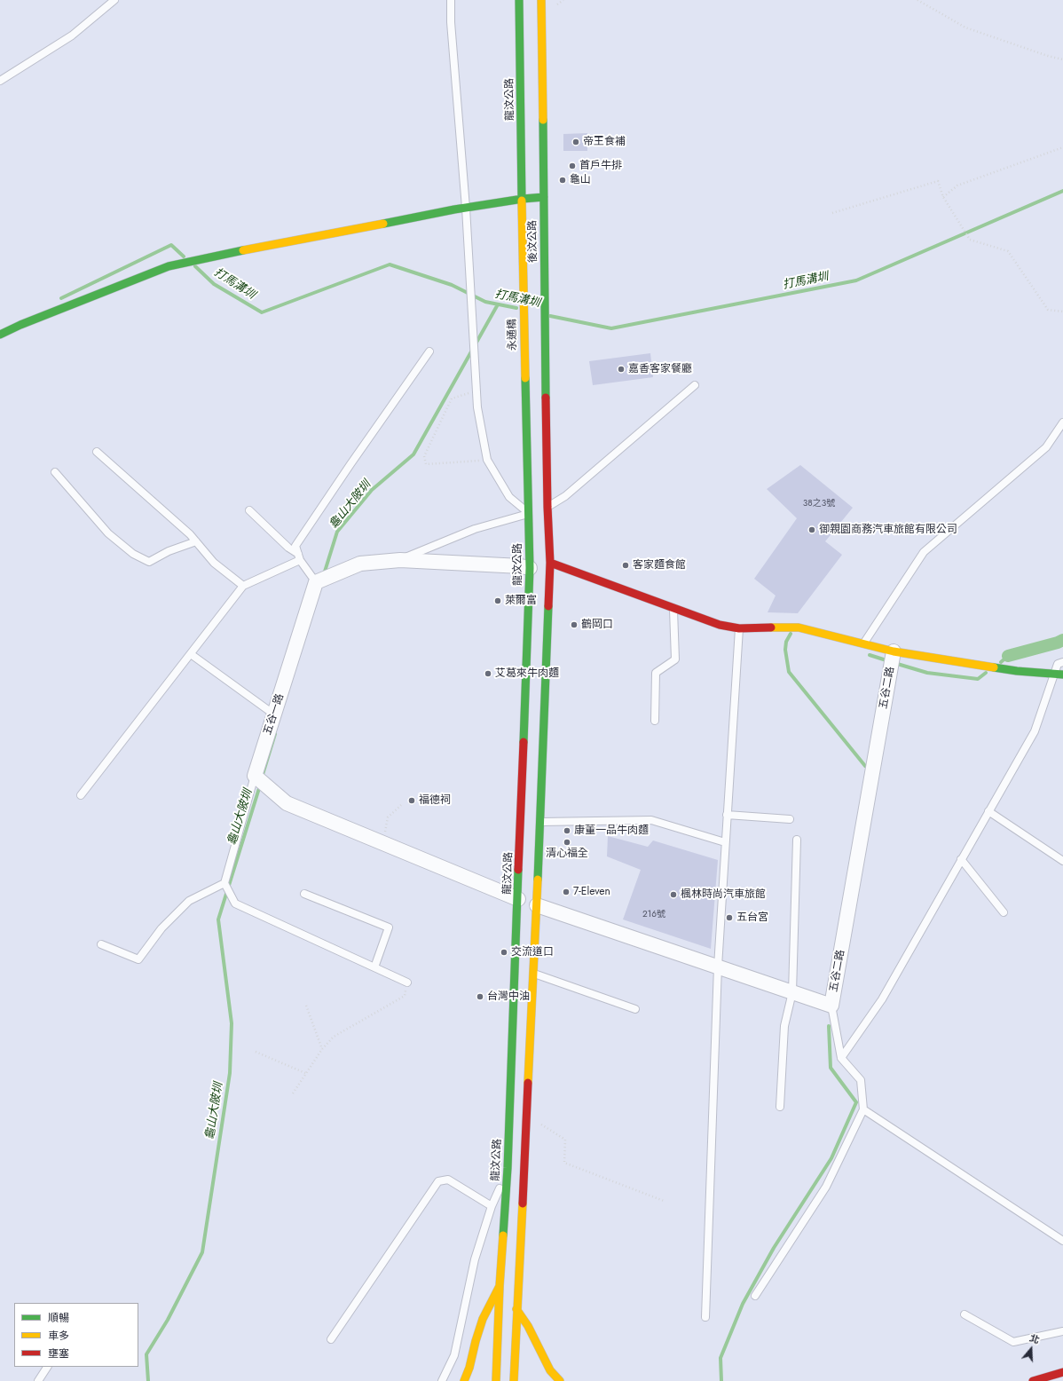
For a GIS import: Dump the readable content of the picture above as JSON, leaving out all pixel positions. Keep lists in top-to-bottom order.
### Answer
{
  "streets": {
    "main road": ["龍汶公路", "後汶公路", "永通橋"],
    "street": ["五谷二路", "五谷一路"]
  },
  "crossings": [
    ["龍汶公路", "後汶公路"],
    ["龍汶公路", "永通橋"],
    ["龍汶公路", "五谷二路"],
    ["後汶公路", "永通橋"]
  ],
  "water": ["打馬溝圳", "龜山大陂圳"],
  "places": [
    "帝王食補",
    "首戶牛排",
    "龜山",
    "嘉香客家餐廳",
    "御親園商務汽車旅館有限公司",
    "客家麵食館",
    "萊爾富",
    "鶴岡口",
    "艾葛來牛肉麵",
    "福德祠",
    "康董一品牛肉麵",
    "清心福全",
    "7-Eleven",
    "楓林時尚汽車旅館",
    "五台宮",
    "交流道口",
    "台灣中油"
  ],
  "house_numbers": ["38之3號", "216號"],
  "legend": ["順暢", "車多", "壅塞"],
  "north": "top"
}
